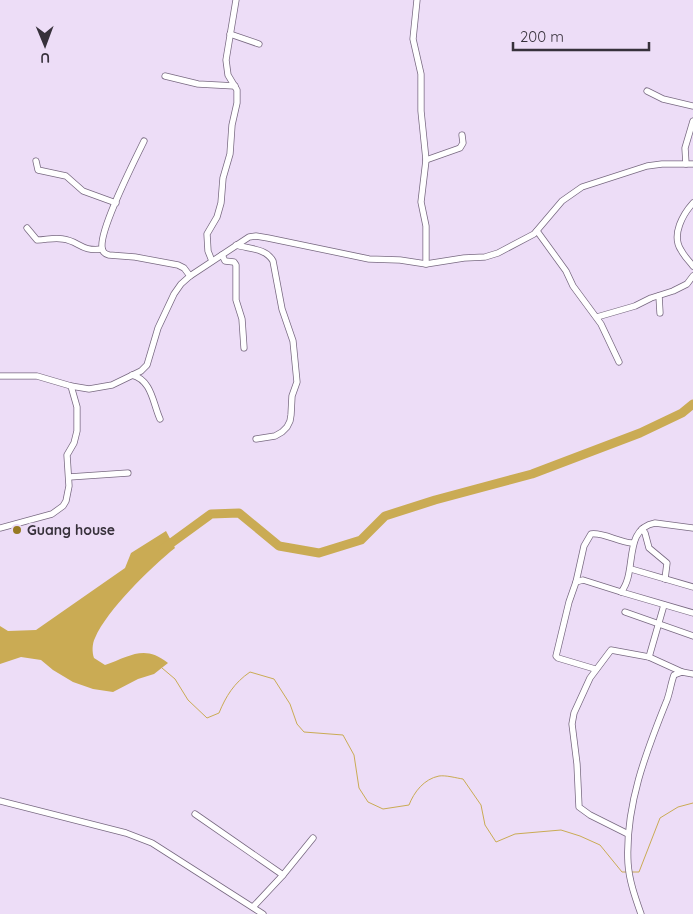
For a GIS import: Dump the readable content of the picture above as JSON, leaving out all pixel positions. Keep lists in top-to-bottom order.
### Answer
{
  "places": ["Guang house"],
  "scale_bar": "200 m",
  "north": "bottom"
}
